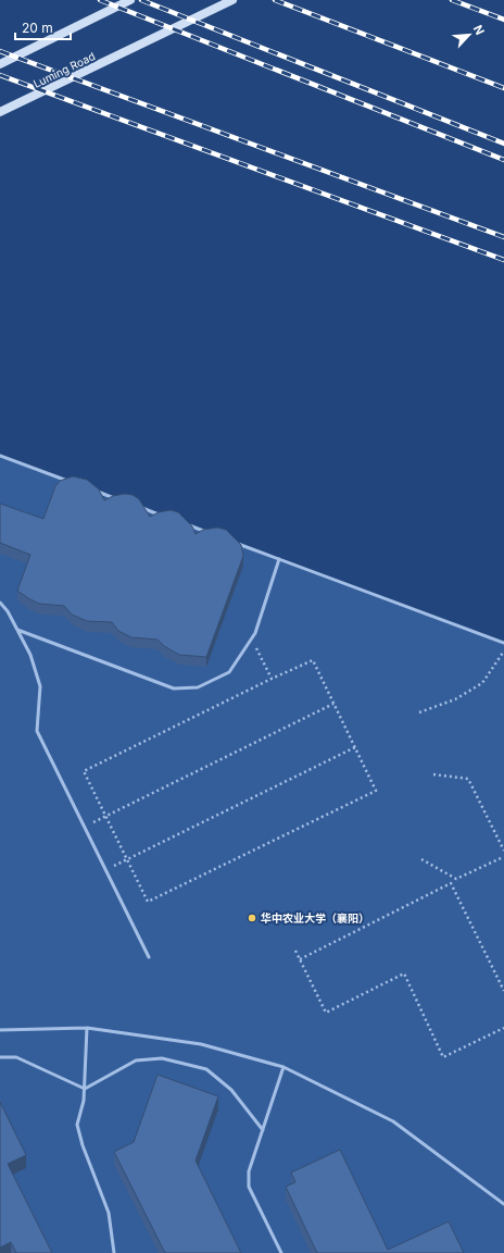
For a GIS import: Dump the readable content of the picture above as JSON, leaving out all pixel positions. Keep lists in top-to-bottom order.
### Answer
{
  "streets": {
    "main road": ["Luming Road"]
  },
  "places": ["华中农业大学（襄阳）"],
  "scale_bar": "20 m",
  "north": "top right"
}
